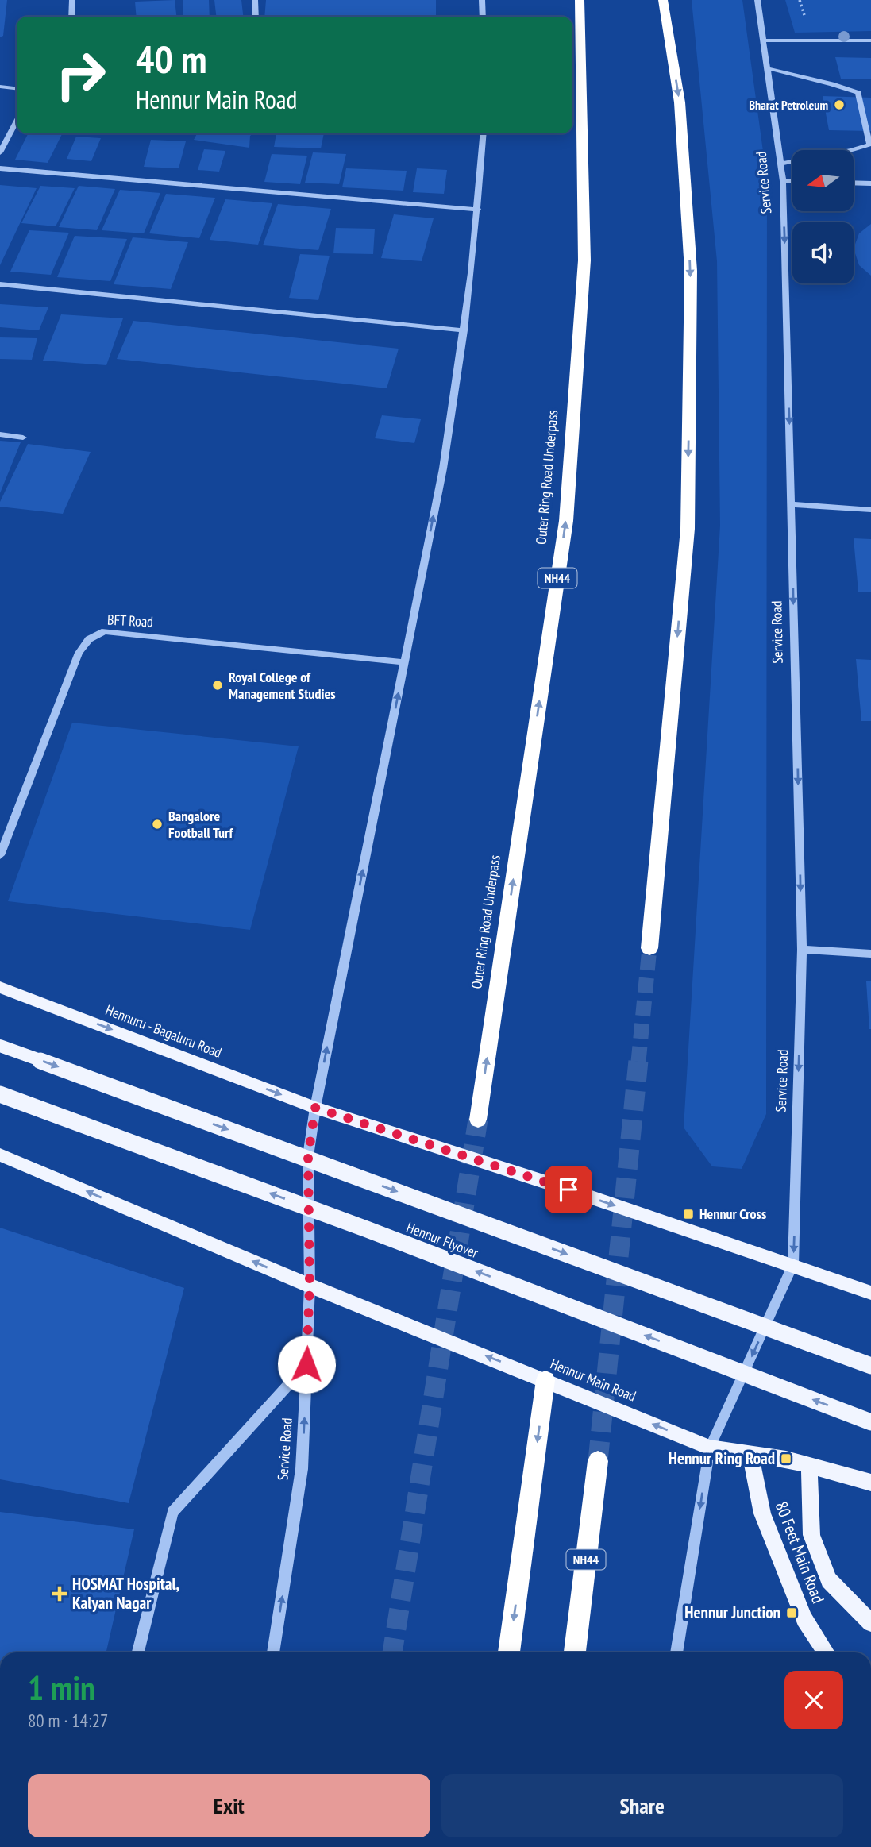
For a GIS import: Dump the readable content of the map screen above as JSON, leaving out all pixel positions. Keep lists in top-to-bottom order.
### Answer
{
  "streets": {
    "highway": ["Outer Ring Road Underpass", "NH44"],
    "main road": [
      "Hennuru - Bagaluru Road",
      "Hennur Flyover",
      "Hennur Main Road",
      "80 Feet Main Road"
    ],
    "street": ["Service Road", "BFT Road"]
  },
  "crossings": [
    ["Service Road", "Hennuru - Bagaluru Road"],
    ["Service Road", "Hennur Main Road"],
    ["Hennur Main Road", "80 Feet Main Road"]
  ],
  "places": {
    "other": ["Bharat Petroleum", "Royal College of Management Studies", "Bangalore Football Turf"],
    "transit": ["Hennur Cross", "Hennur Ring Road", "Hennur Junction"],
    "health": ["HOSMAT Hospital, Kalyan Nagar"]
  },
  "north": "left",
  "page": {
    "turn": ["40 m", "Hennur Main Road"],
    "heading": ["1 min", "80 m · 14:27"],
    "buttons": ["Exit", "Share"]
  }
}
